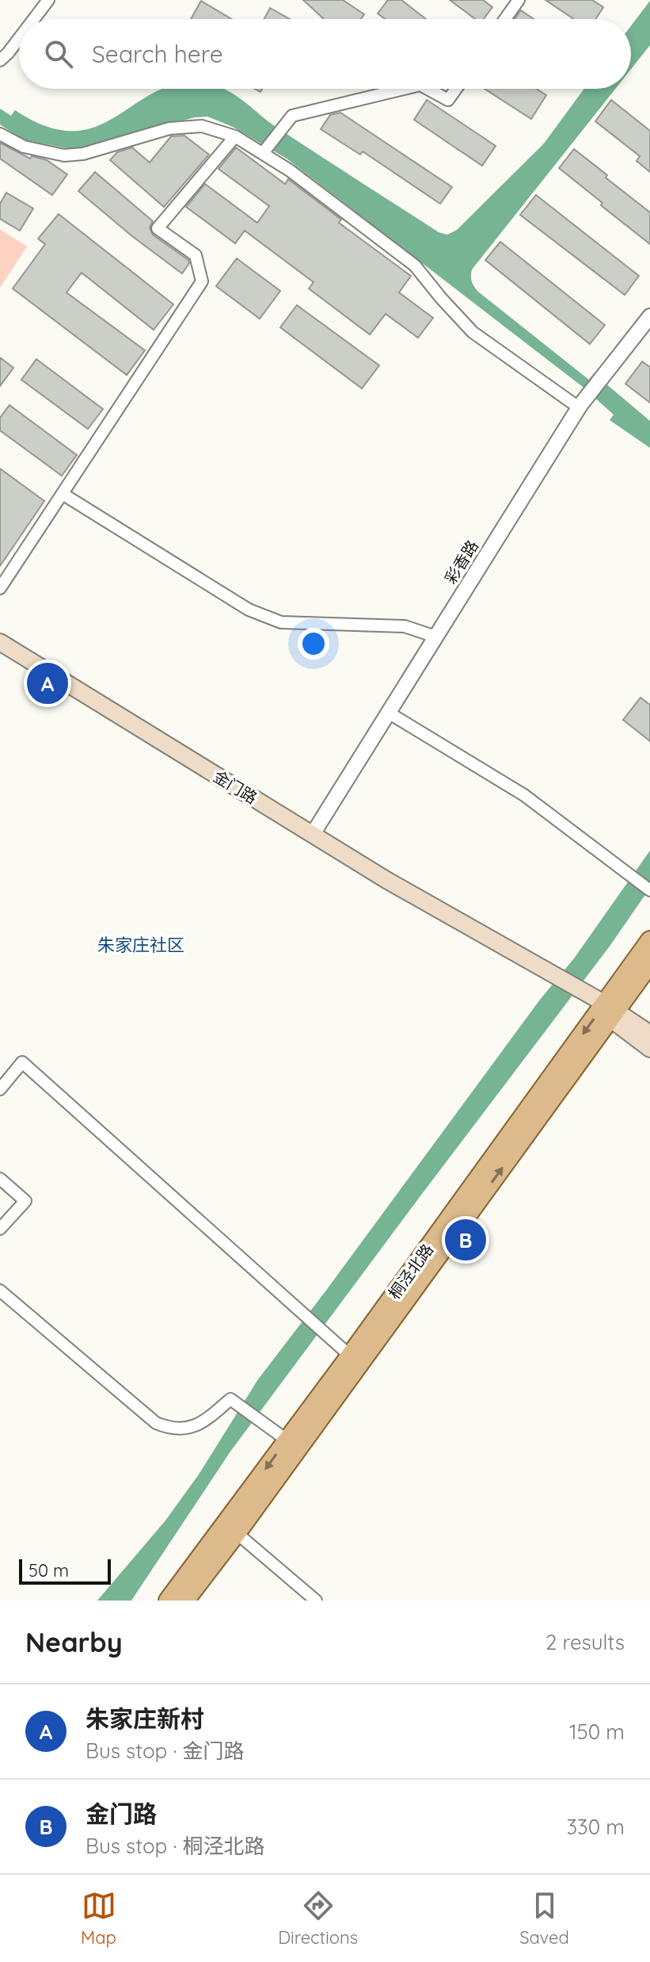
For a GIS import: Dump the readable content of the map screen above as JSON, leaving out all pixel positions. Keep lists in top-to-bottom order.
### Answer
{
  "streets": {
    "main road": ["金门路", "桐泾北路"],
    "street": ["彩香路"]
  },
  "crossings": [
    ["彩香路", "金门路"],
    ["金门路", "桐泾北路"]
  ],
  "districts": ["朱家庄社区"],
  "scale_bar": "50 m",
  "page": {
    "search": "Search here",
    "pins": ["A", "B"],
    "scale": "50 m",
    "heading": ["Nearby", "2 results"],
    "list": [
      {
        "mark": "A",
        "name": "朱家庄新村",
        "note": "Bus stop · 金门路",
        "value": "150 m"
      },
      {
        "mark": "B",
        "name": "金门路",
        "note": "Bus stop · 桐泾北路",
        "value": "330 m"
      }
    ],
    "nav": ["Map", "Directions", "Saved"]
  }
}
